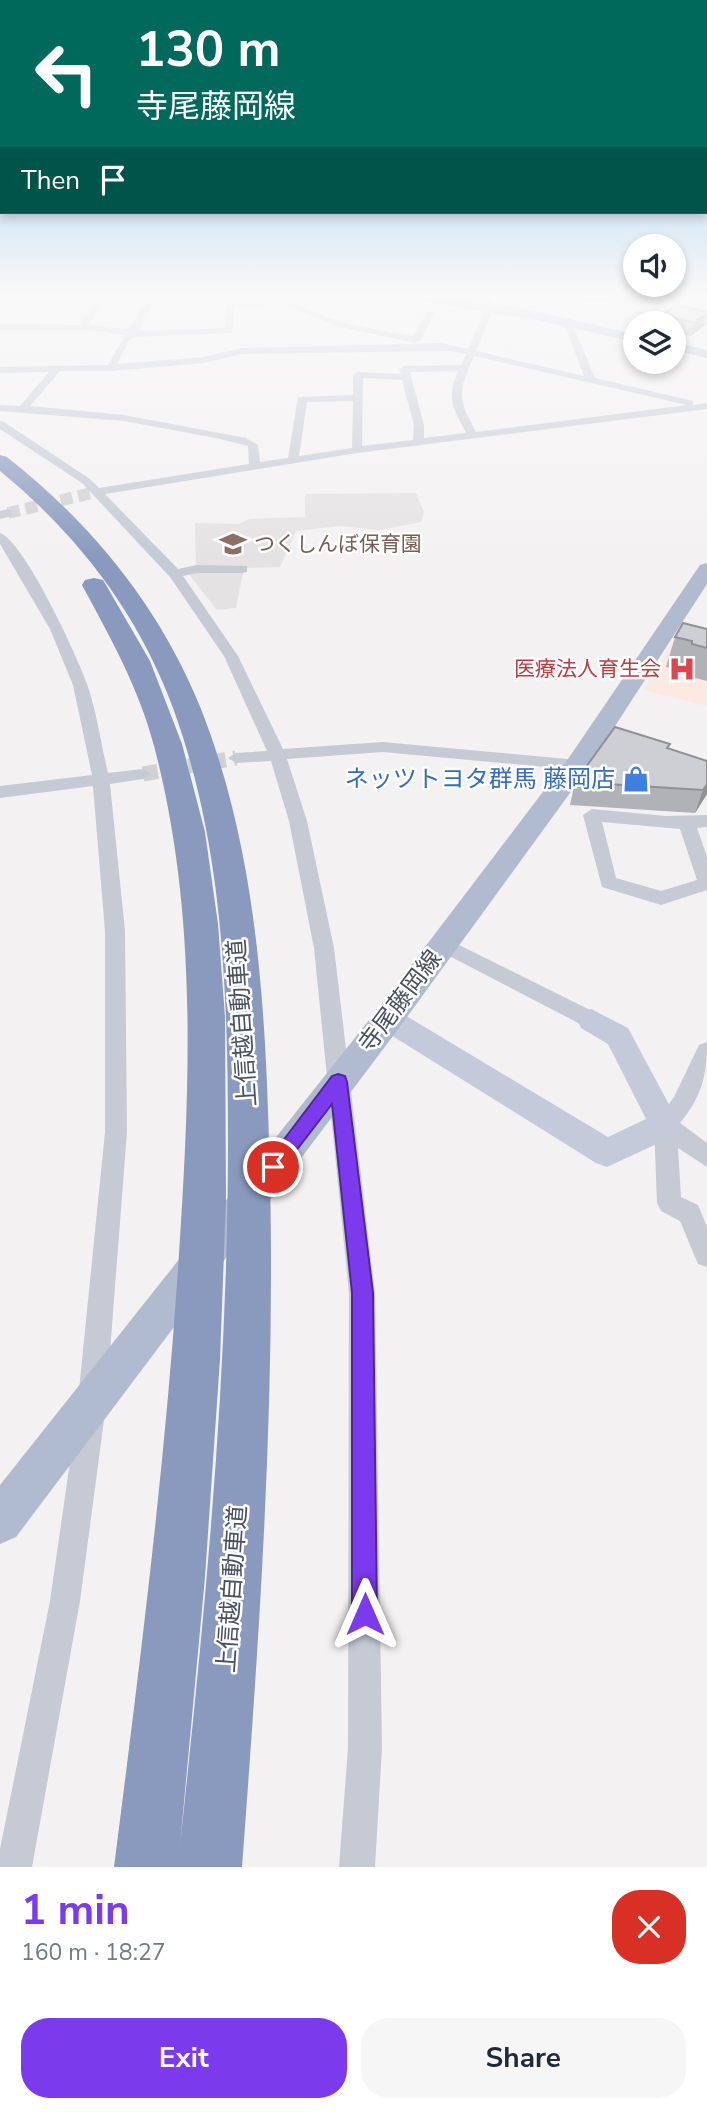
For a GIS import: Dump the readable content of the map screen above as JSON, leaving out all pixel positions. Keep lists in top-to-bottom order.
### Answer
{
  "streets": {
    "highway": ["上信越自動車道"],
    "main road": ["寺尾藤岡線"]
  },
  "places": {
    "school or university": ["つくしんぼ保育園"],
    "hospital": ["医療法人育生会"],
    "shop": ["ネッツトヨタ群馬 藤岡店"]
  },
  "page": {
    "turn": ["130 m", "寺尾藤岡線"],
    "then": "Then",
    "heading": ["1 min", "160 m · 18:27"],
    "buttons": ["Exit", "Share"]
  }
}
